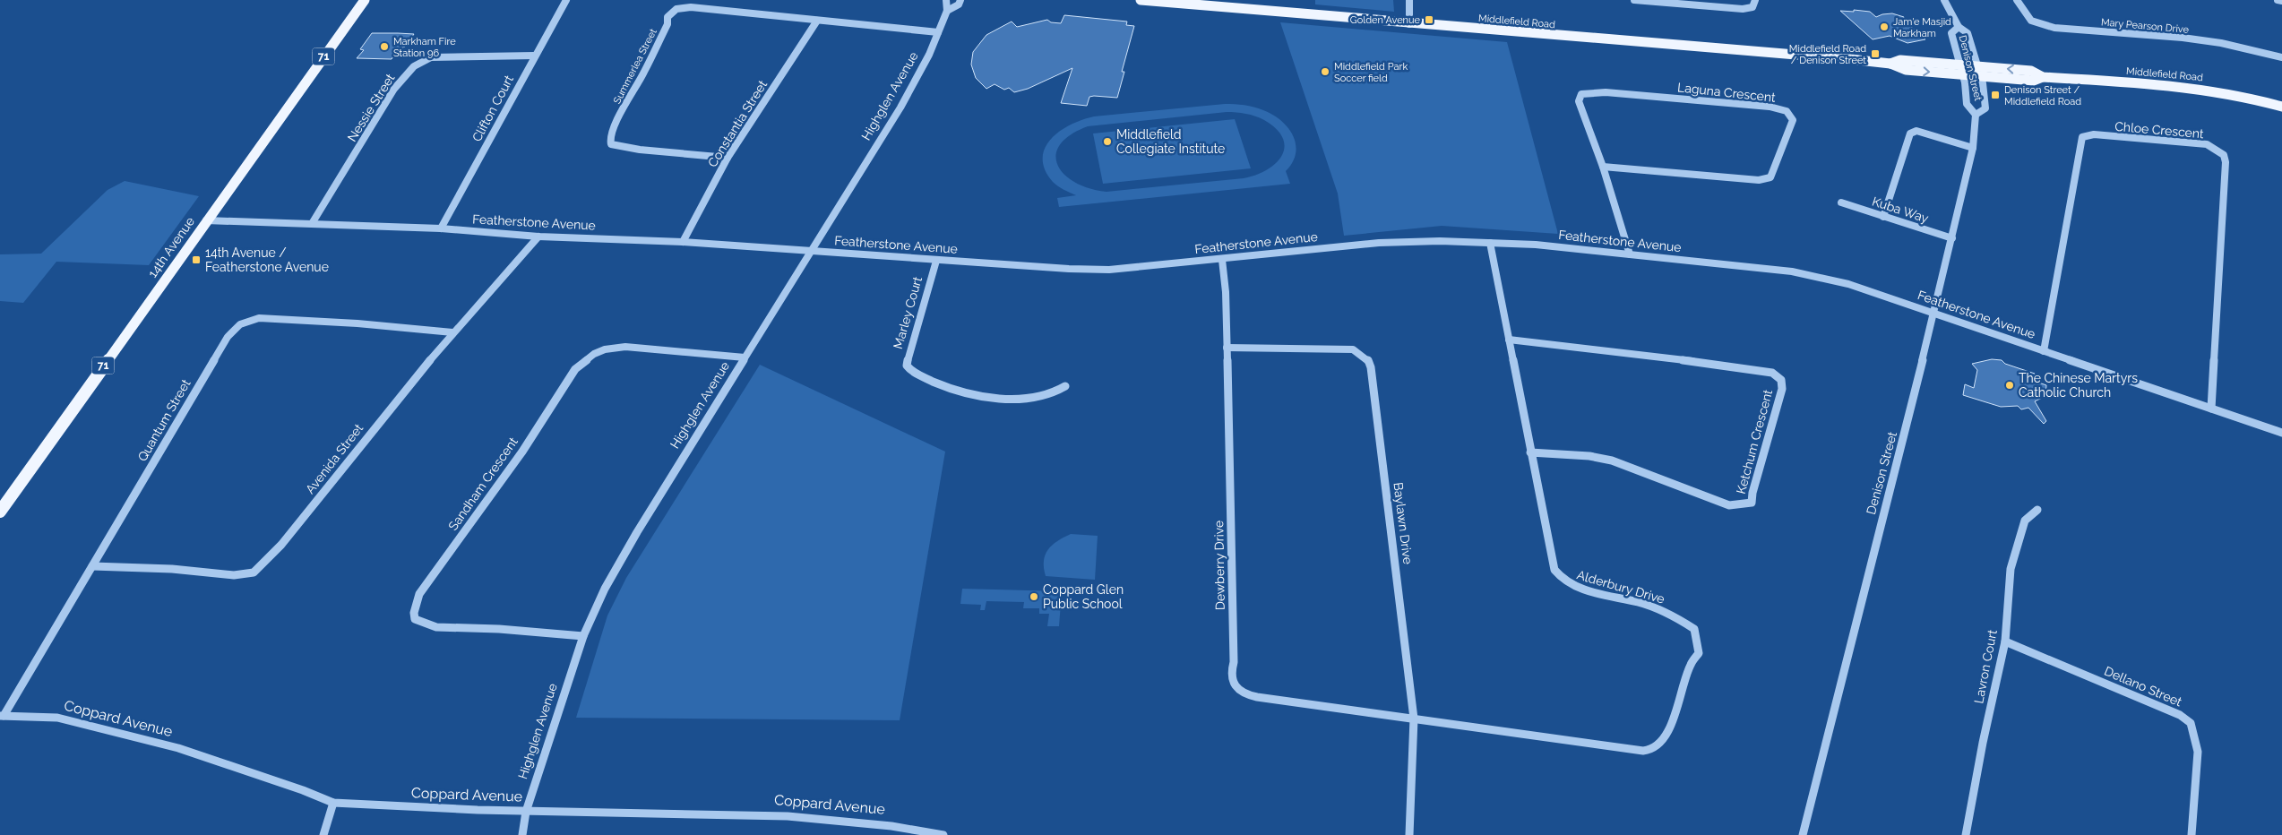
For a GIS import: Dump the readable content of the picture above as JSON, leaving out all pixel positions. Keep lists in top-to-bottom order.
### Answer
{
  "streets": {
    "main road": ["Middlefield Road", "71", "14th Avenue"],
    "street": [
      "Mary Pearson Drive",
      "Summerlea Street",
      "Denison Street",
      "Laguna Crescent",
      "Highglen Avenue",
      "Nessie Street",
      "Clifton Court",
      "Constantia Street",
      "Chloe Crescent",
      "Kuba Way",
      "Featherstone Avenue",
      "Marley Court",
      "Quantum Street",
      "Ketchum Crescent",
      "Avenida Street",
      "Sandham Crescent",
      "Baylawn Drive",
      "Dewberry Drive",
      "Alderbury Drive",
      "Lavron Court",
      "Dellano Street",
      "Coppard Avenue"
    ]
  },
  "crossings": [
    ["Middlefield Road", "Denison Street"],
    ["Summerlea Street", "Highglen Avenue"],
    ["Summerlea Street", "Constantia Street"],
    ["Denison Street", "Kuba Way"],
    ["Denison Street", "Featherstone Avenue"],
    ["Laguna Crescent", "Featherstone Avenue"],
    ["Highglen Avenue", "Featherstone Avenue"],
    ["Highglen Avenue", "Sandham Crescent"],
    ["Highglen Avenue", "Coppard Avenue"],
    ["Nessie Street", "Clifton Court"],
    ["Nessie Street", "Featherstone Avenue"],
    ["Clifton Court", "Featherstone Avenue"],
    ["Constantia Street", "Featherstone Avenue"],
    ["Chloe Crescent", "Featherstone Avenue"],
    ["Featherstone Avenue", "14th Avenue"],
    ["Featherstone Avenue", "Marley Court"],
    ["Featherstone Avenue", "Avenida Street"],
    ["Featherstone Avenue", "Dewberry Drive"],
    ["Featherstone Avenue", "Alderbury Drive"],
    ["Quantum Street", "Avenida Street"],
    ["Quantum Street", "Coppard Avenue"],
    ["Ketchum Crescent", "Alderbury Drive"],
    ["Baylawn Drive", "Dewberry Drive"],
    ["Baylawn Drive", "Alderbury Drive"],
    ["Dewberry Drive", "Alderbury Drive"],
    ["Lavron Court", "Dellano Street"]
  ],
  "places": {
    "transit": [
      "Golden Avenue",
      "Middlefield Road / Denison Street",
      "Denison Street / Middlefield Road",
      "14th Avenue / Featherstone Avenue"
    ],
    "other": [
      "Jam'e Masjid Markham",
      "Markham Fire Station 96",
      "Middlefield Park Soccer field",
      "Middlefield Collegiate Institute",
      "The Chinese Martyrs Catholic Church",
      "Coppard Glen Public School"
    ]
  }
}
